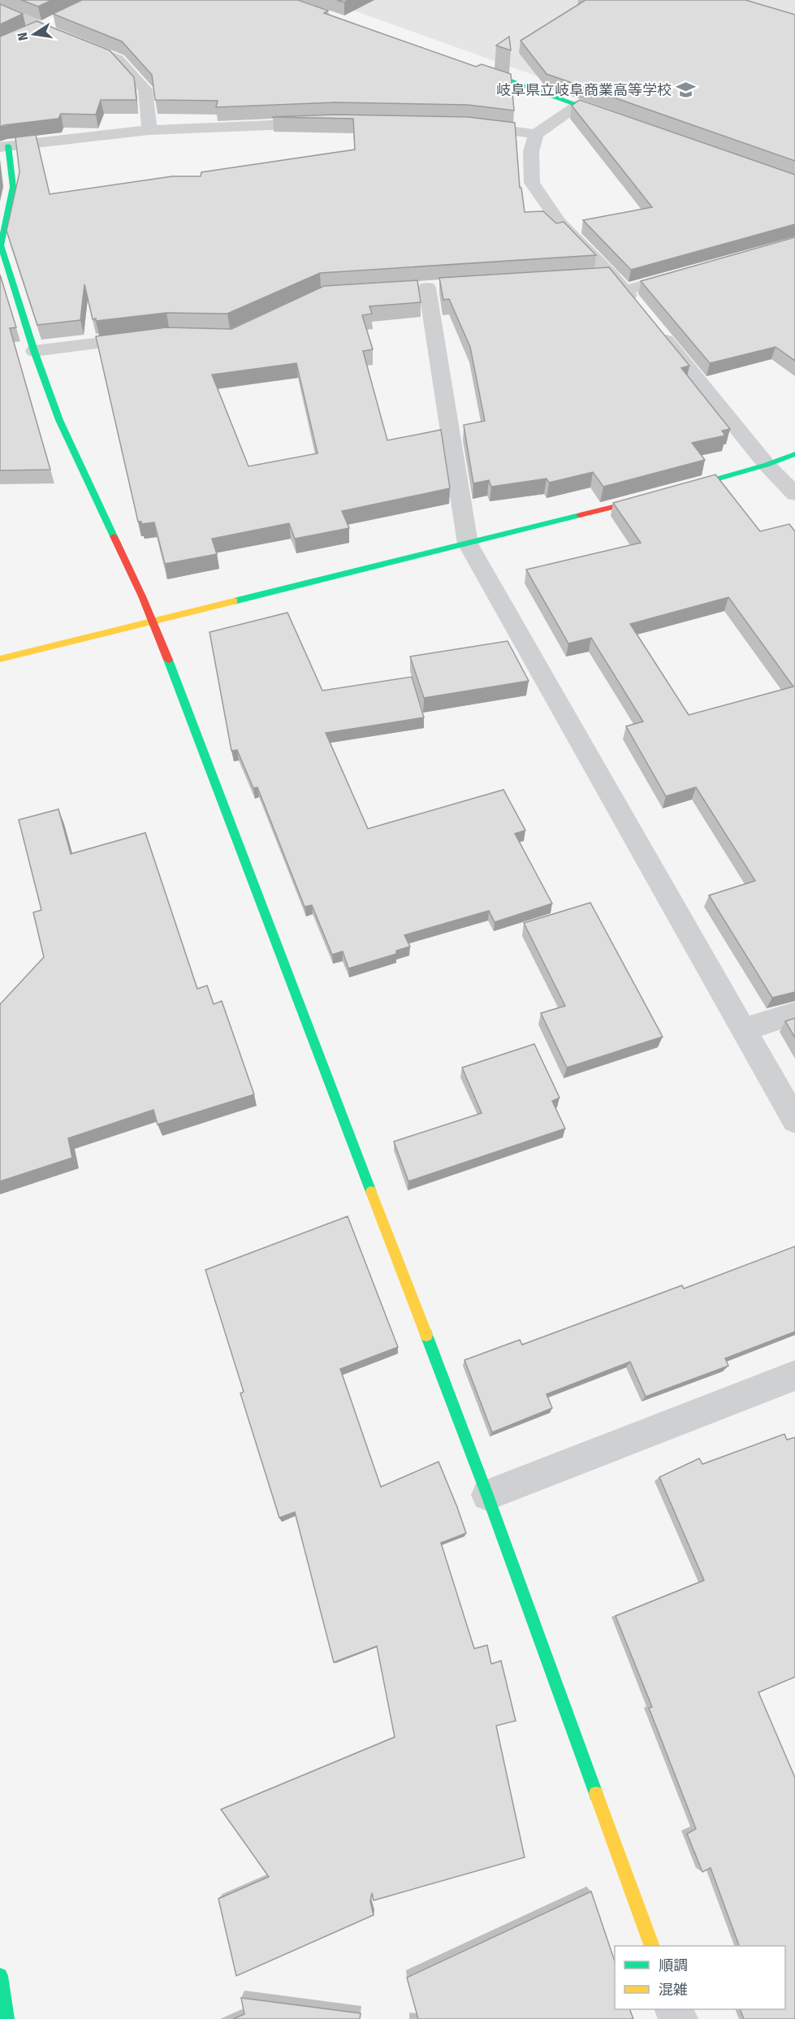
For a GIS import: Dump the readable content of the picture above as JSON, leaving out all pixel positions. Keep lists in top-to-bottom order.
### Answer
{
  "places": {
    "school or university": ["岐阜県立岐阜商業高等学校"]
  },
  "legend": ["順調", "混雑"],
  "north": "left"
}
